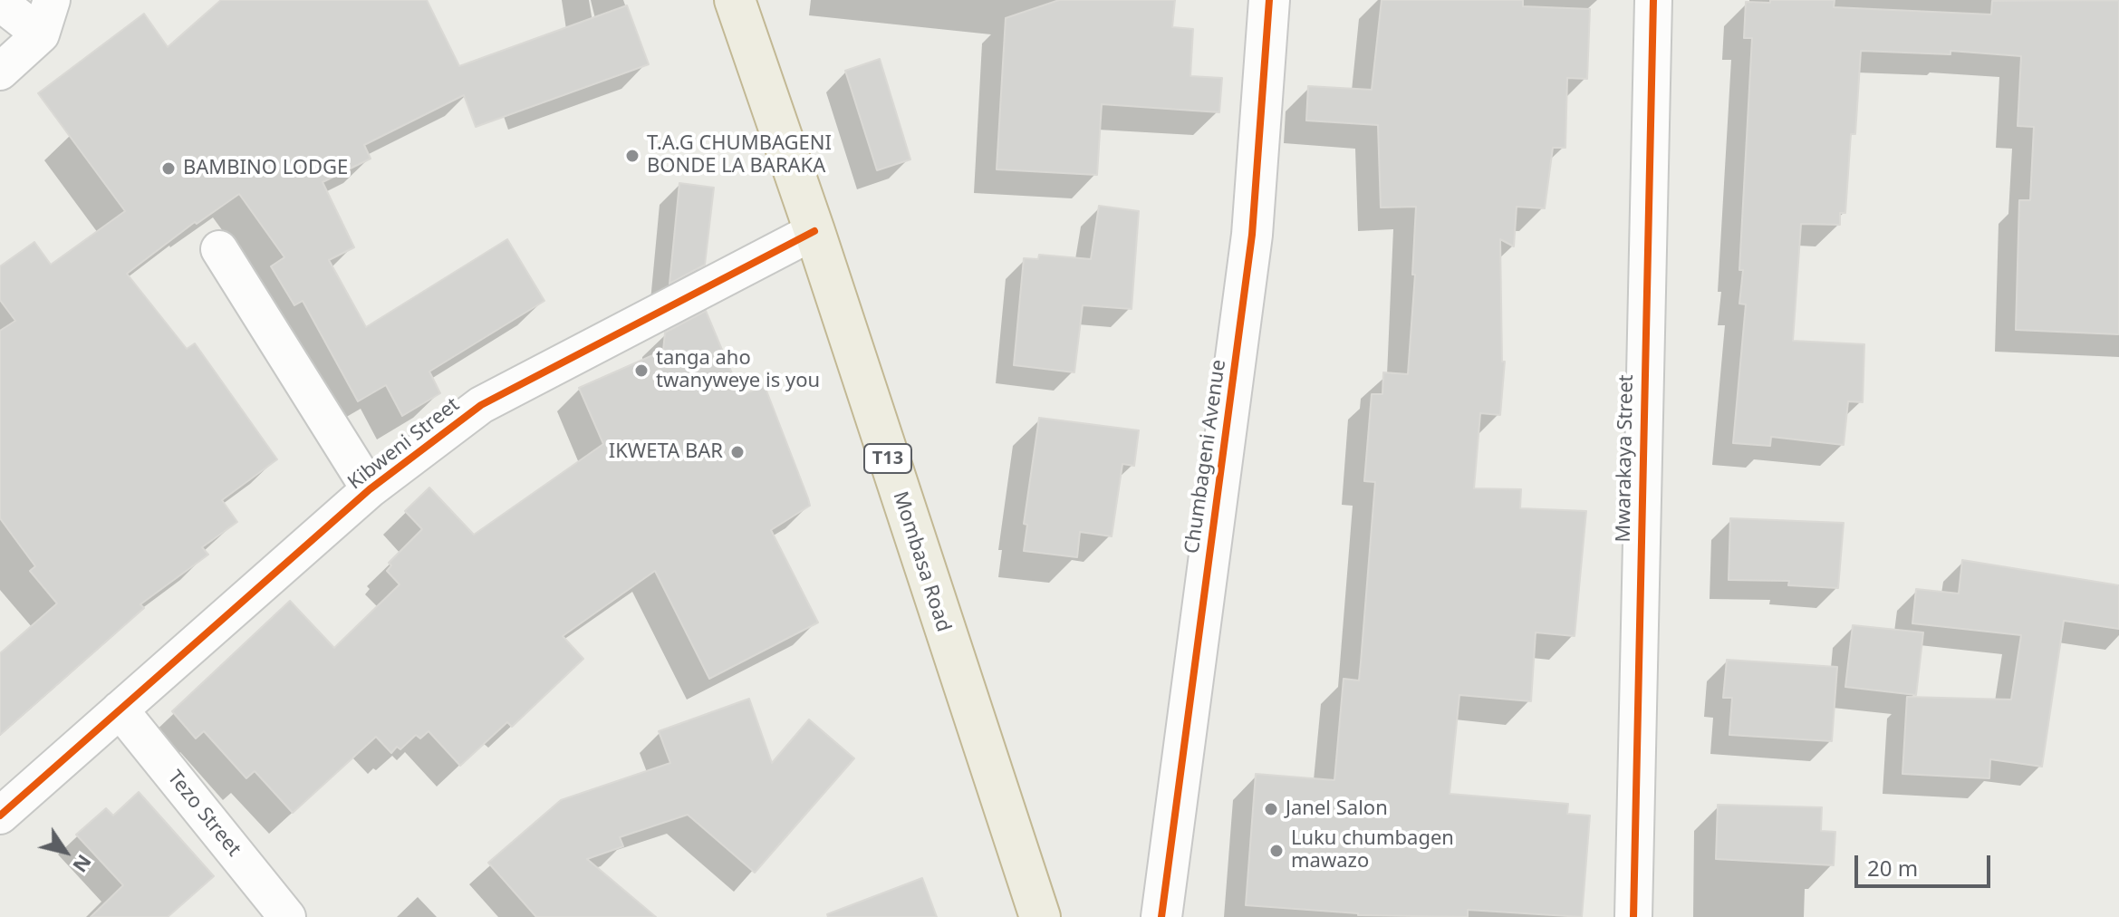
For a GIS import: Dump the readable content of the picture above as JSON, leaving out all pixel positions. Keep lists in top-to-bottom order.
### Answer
{
  "streets": {
    "highway": ["T13", "Mombasa Road"],
    "street": [
      "Kibweni Street",
      "Chumbageni Avenue",
      "Mwarakaya Street",
      "Tezo Street"
    ]
  },
  "crossings": [
    ["Kibweni Street", "Mombasa Road"],
    ["Kibweni Street", "Tezo Street"]
  ],
  "places": [
    "T.A.G CHUMBAGENI BONDE LA BARAKA",
    "BAMBINO LODGE",
    "tanga aho twanyweye is you",
    "IKWETA BAR",
    "Janel Salon",
    "Luku chumbagen mawazo"
  ],
  "scale_bar": "20 m",
  "north": "bottom right"
}
